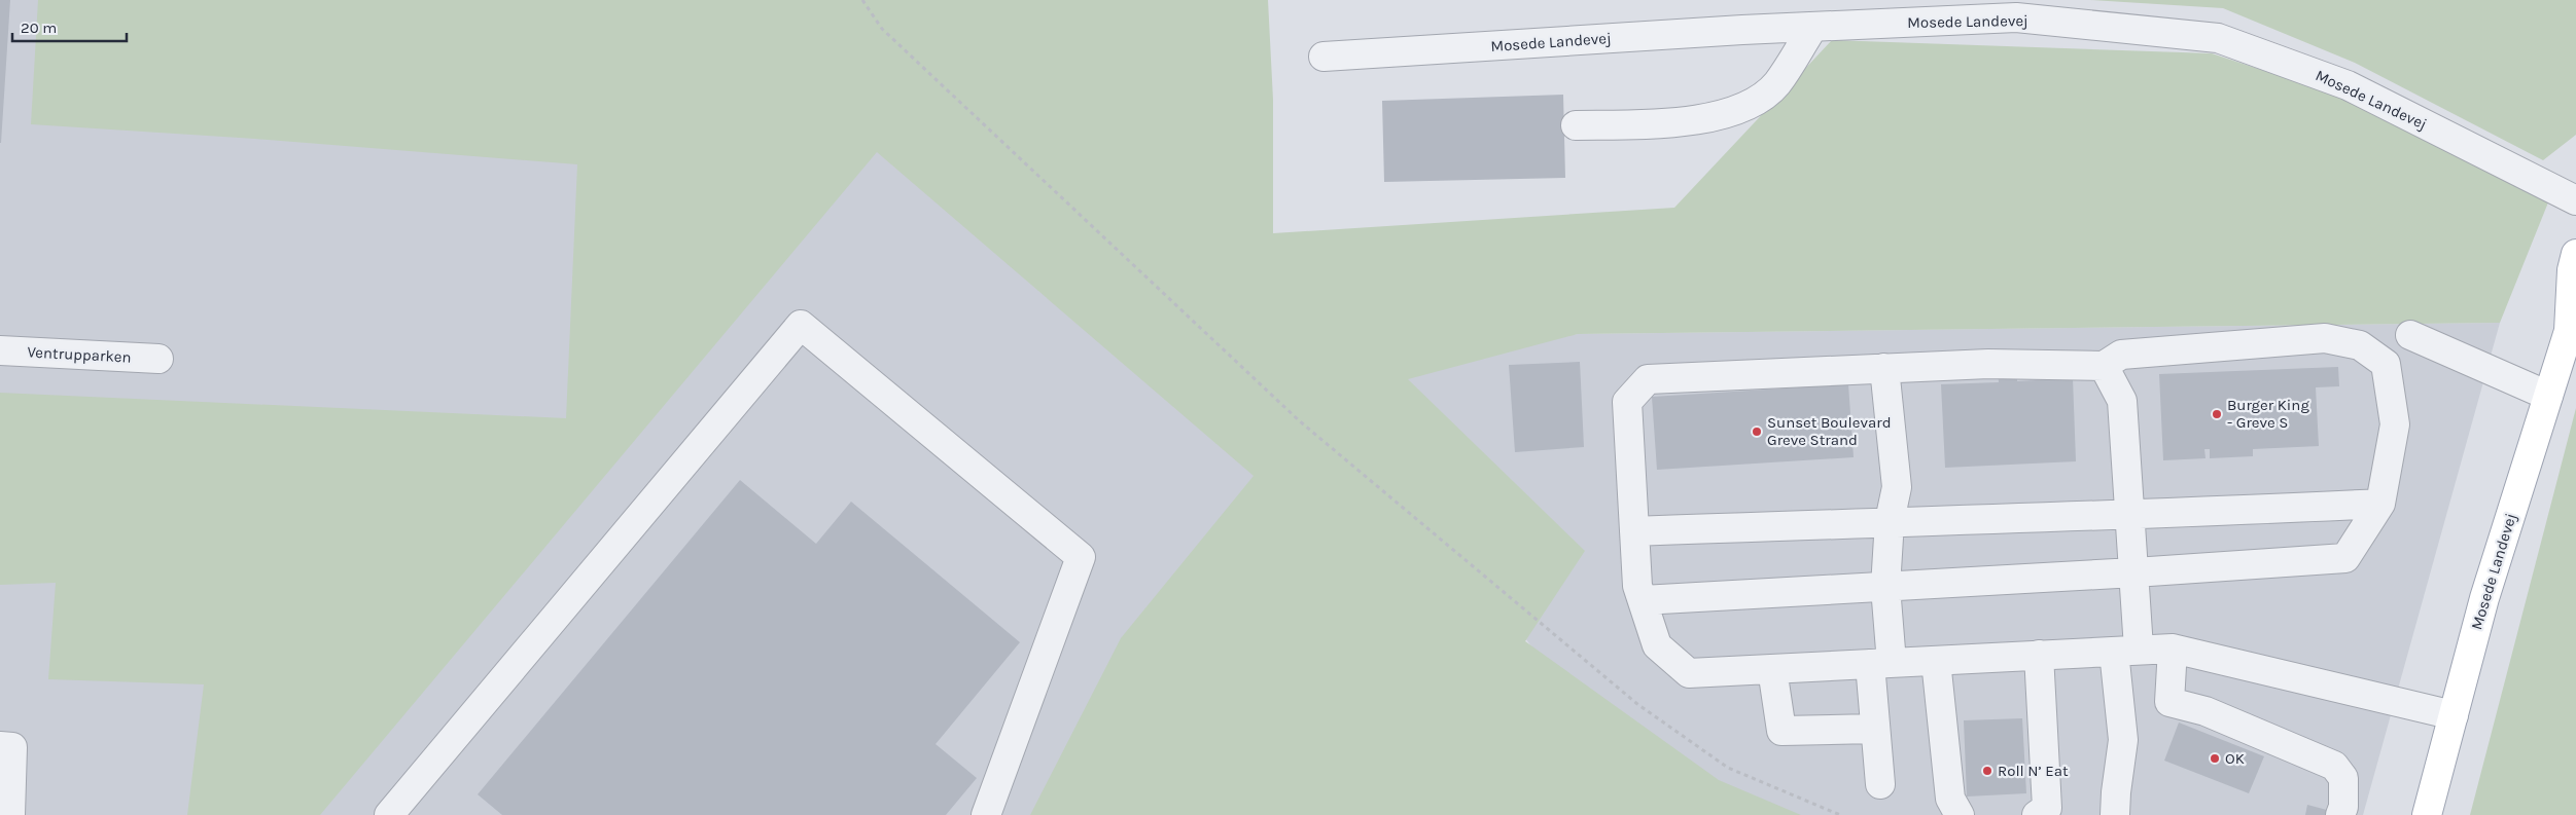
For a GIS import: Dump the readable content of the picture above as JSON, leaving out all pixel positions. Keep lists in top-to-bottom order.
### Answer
{
  "streets": {
    "main road": ["Mosede Landevej"],
    "lane": ["Ventrupparken"]
  },
  "places": [
    "Burger King - Greve S",
    "Sunset Boulevard Greve Strand",
    "OK",
    "Roll N’ Eat"
  ],
  "scale_bar": "20 m"
}
